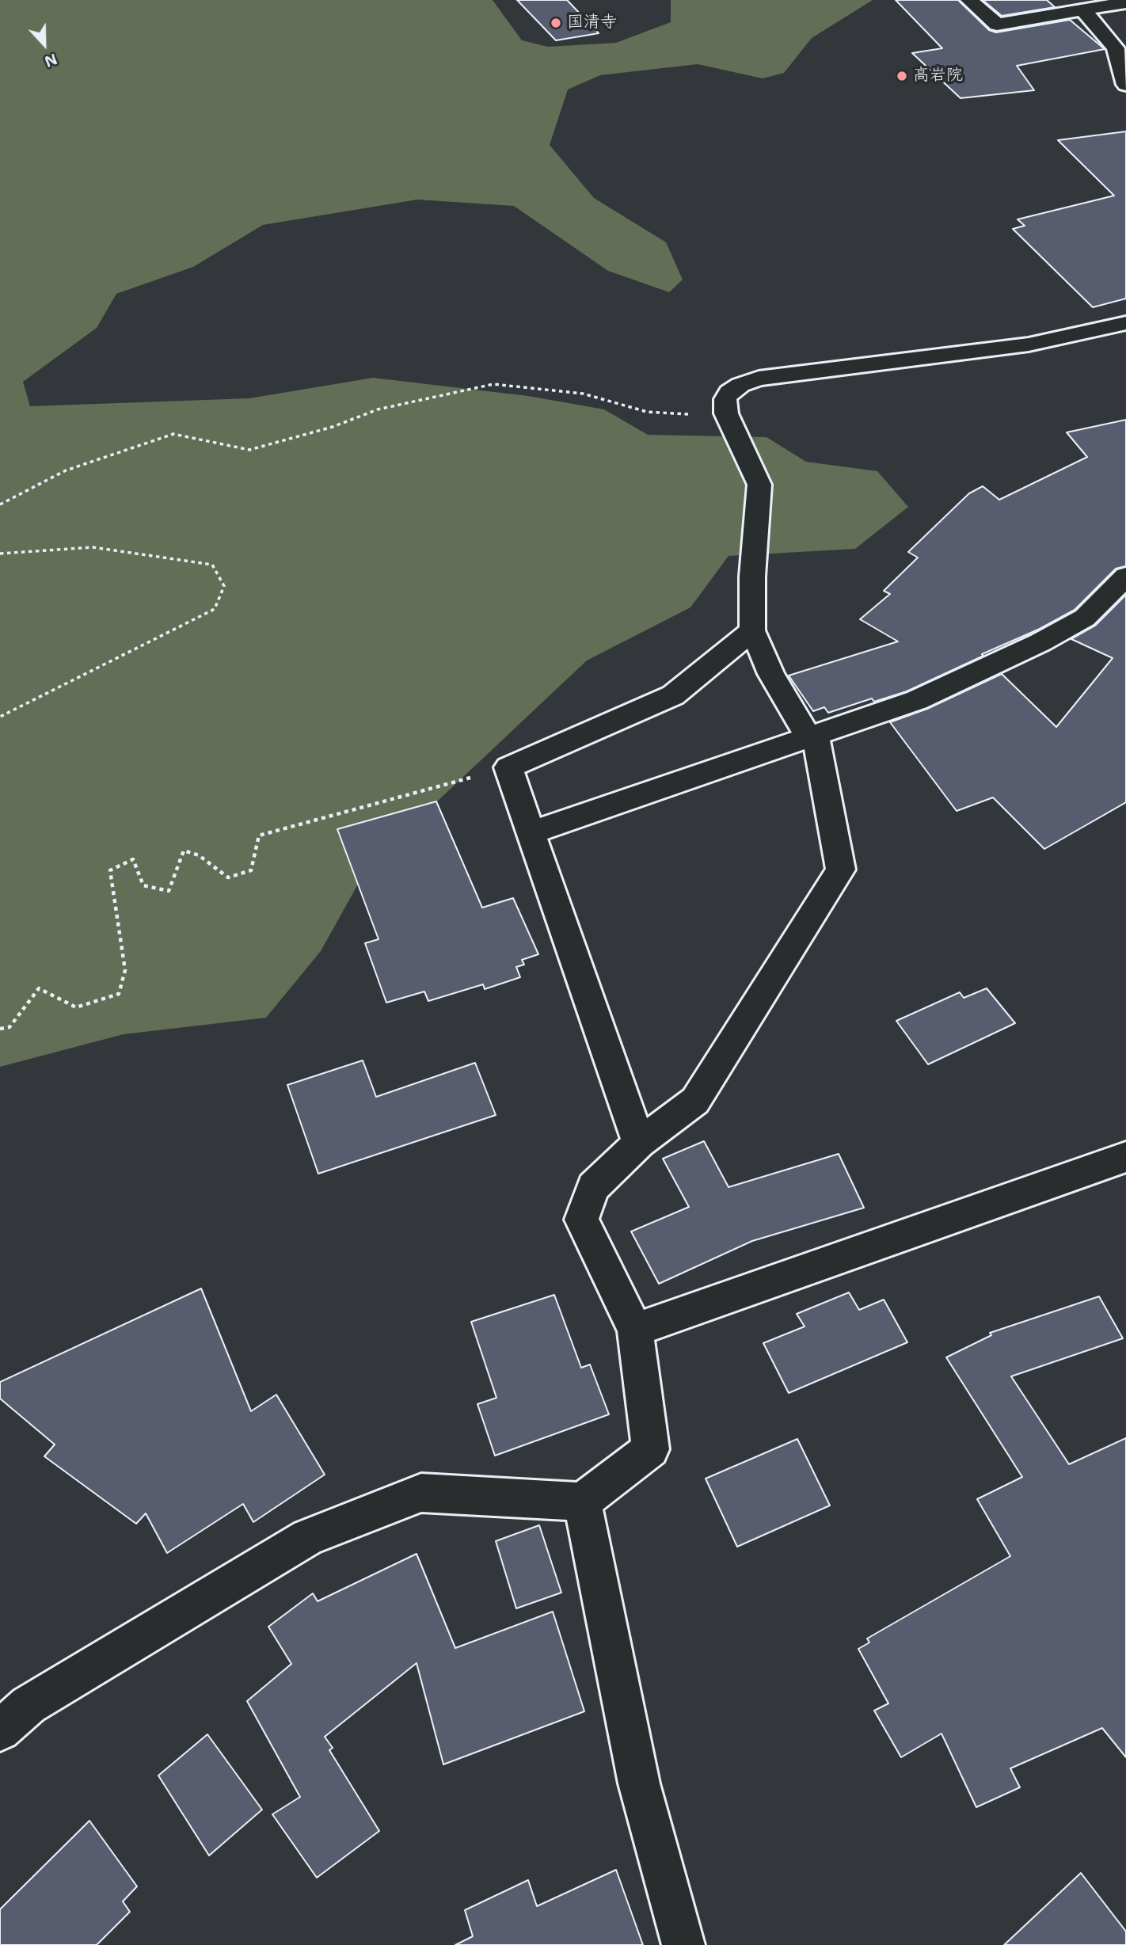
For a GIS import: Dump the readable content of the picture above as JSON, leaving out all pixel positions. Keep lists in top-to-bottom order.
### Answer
{
  "places": ["国清寺", "高岩院"],
  "north": "bottom"
}
